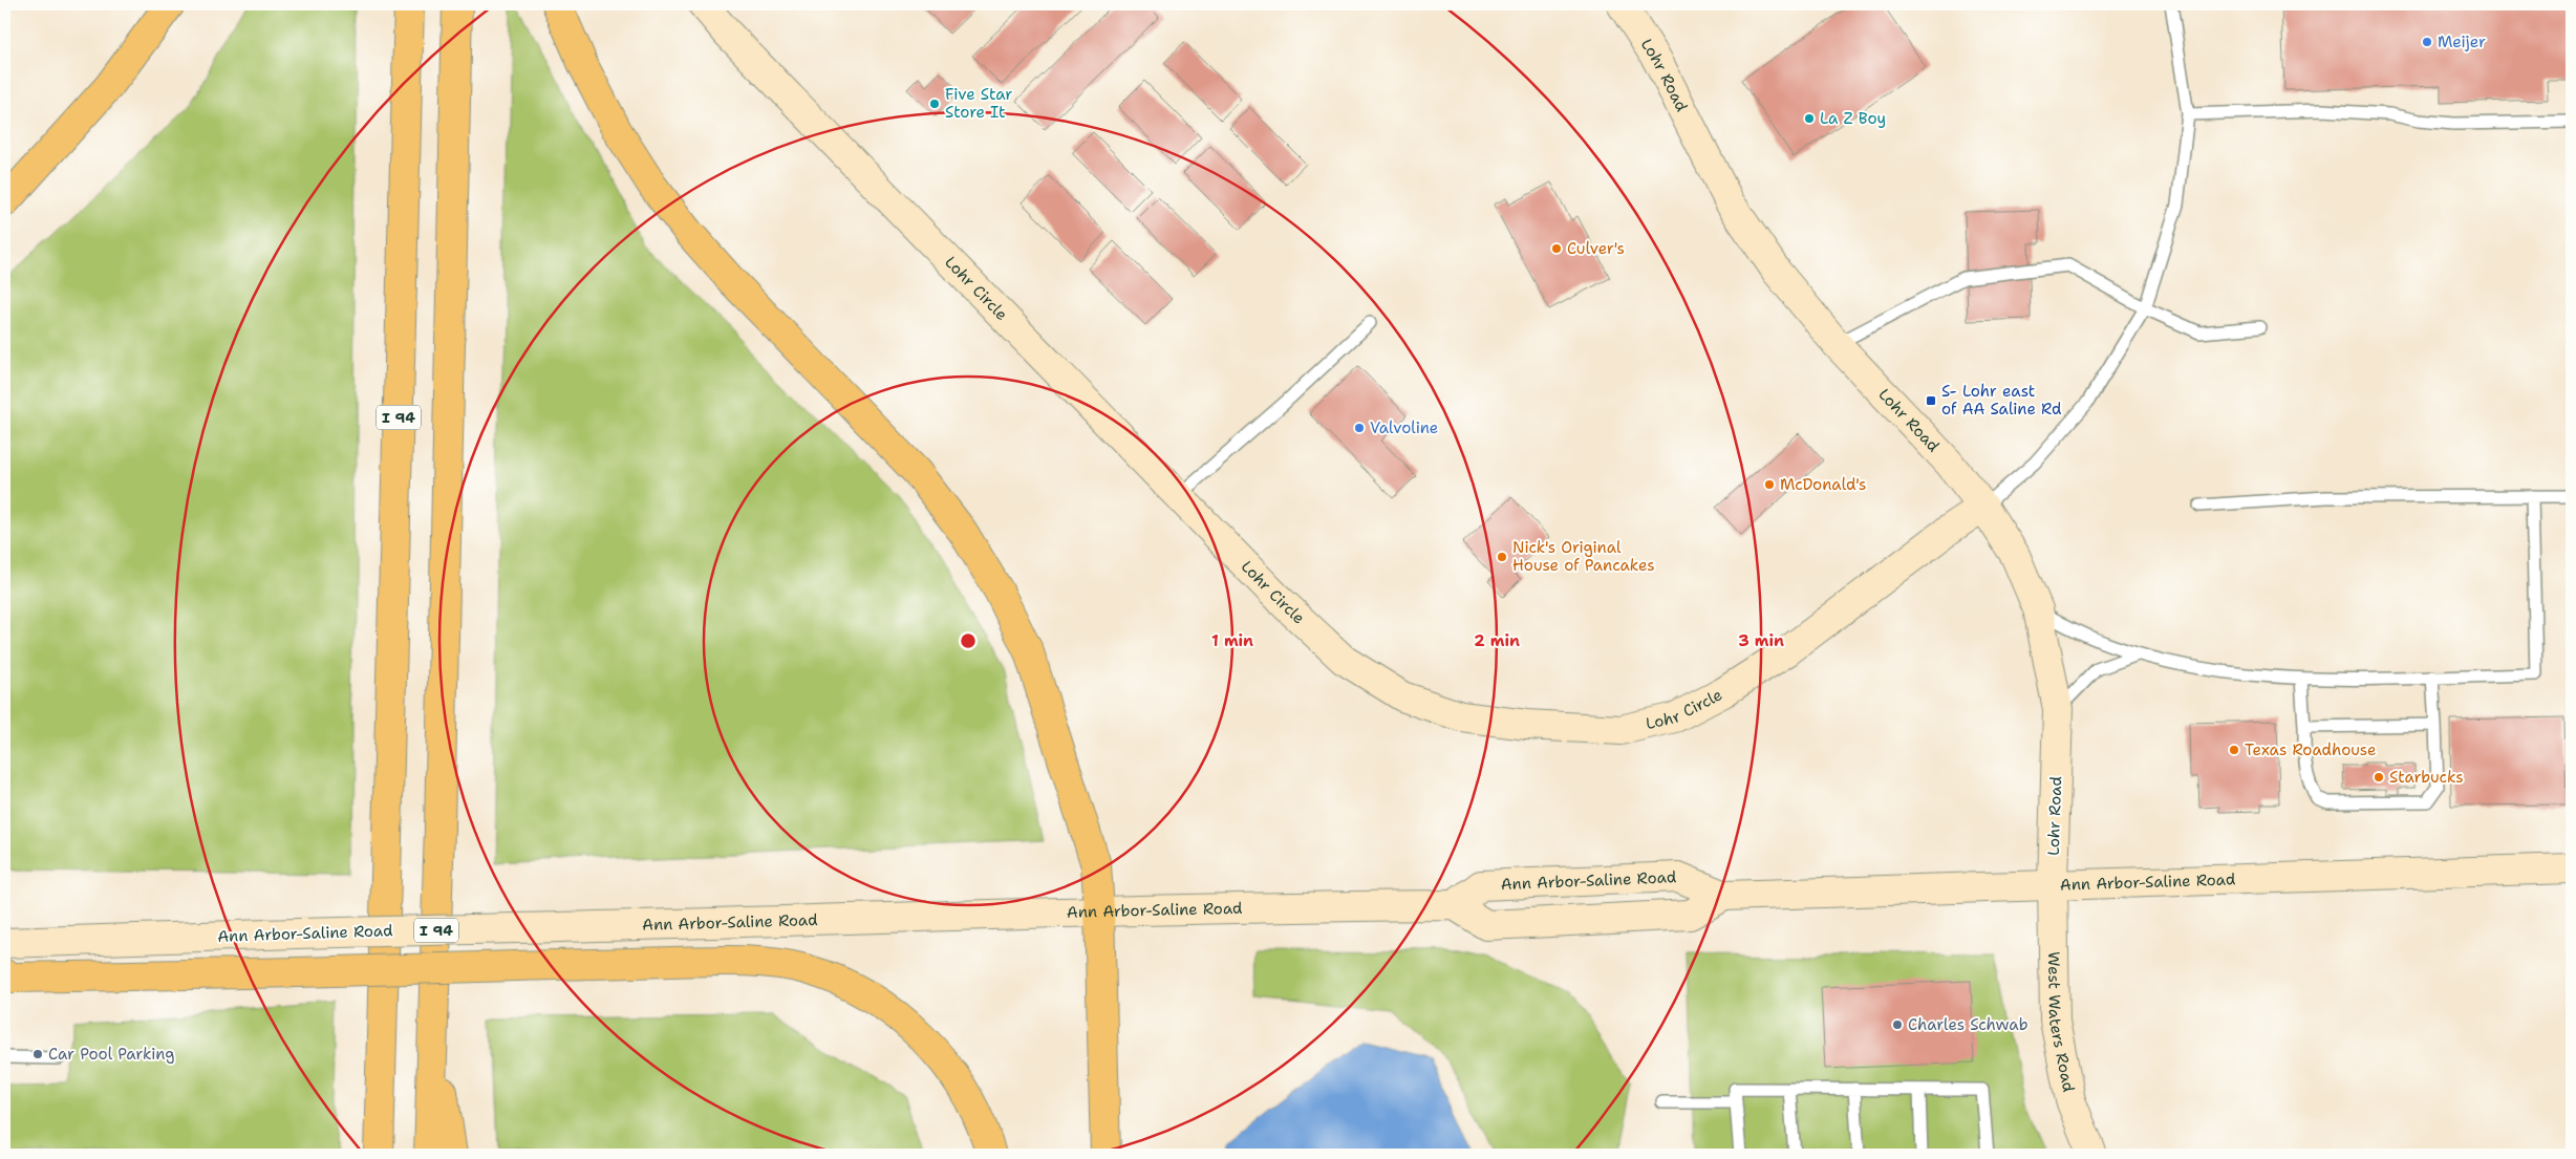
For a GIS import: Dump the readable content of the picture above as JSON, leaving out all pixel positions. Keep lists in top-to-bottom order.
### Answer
{
  "streets": {
    "highway": ["I 94"],
    "street": [
      "Lohr Road",
      "Lohr Circle",
      "Ann Arbor-Saline Road",
      "West Waters Road"
    ]
  },
  "crossings": [
    ["Lohr Road", "Lohr Circle"],
    ["Lohr Road", "Ann Arbor-Saline Road"],
    ["Lohr Road", "West Waters Road"],
    ["Ann Arbor-Saline Road", "West Waters Road"]
  ],
  "places": {
    "other": [
      "Meijer",
      "Five Star Store It",
      "La Z Boy",
      "Culver's",
      "Valvoline",
      "McDonald's",
      "Nick's Original House of Pancakes",
      "Texas Roadhouse",
      "Starbucks",
      "Charles Schwab",
      "Car Pool Parking"
    ],
    "transit": ["S- Lohr east of AA Saline Rd"]
  },
  "rings": ["1 min", "2 min", "3 min"]
}
